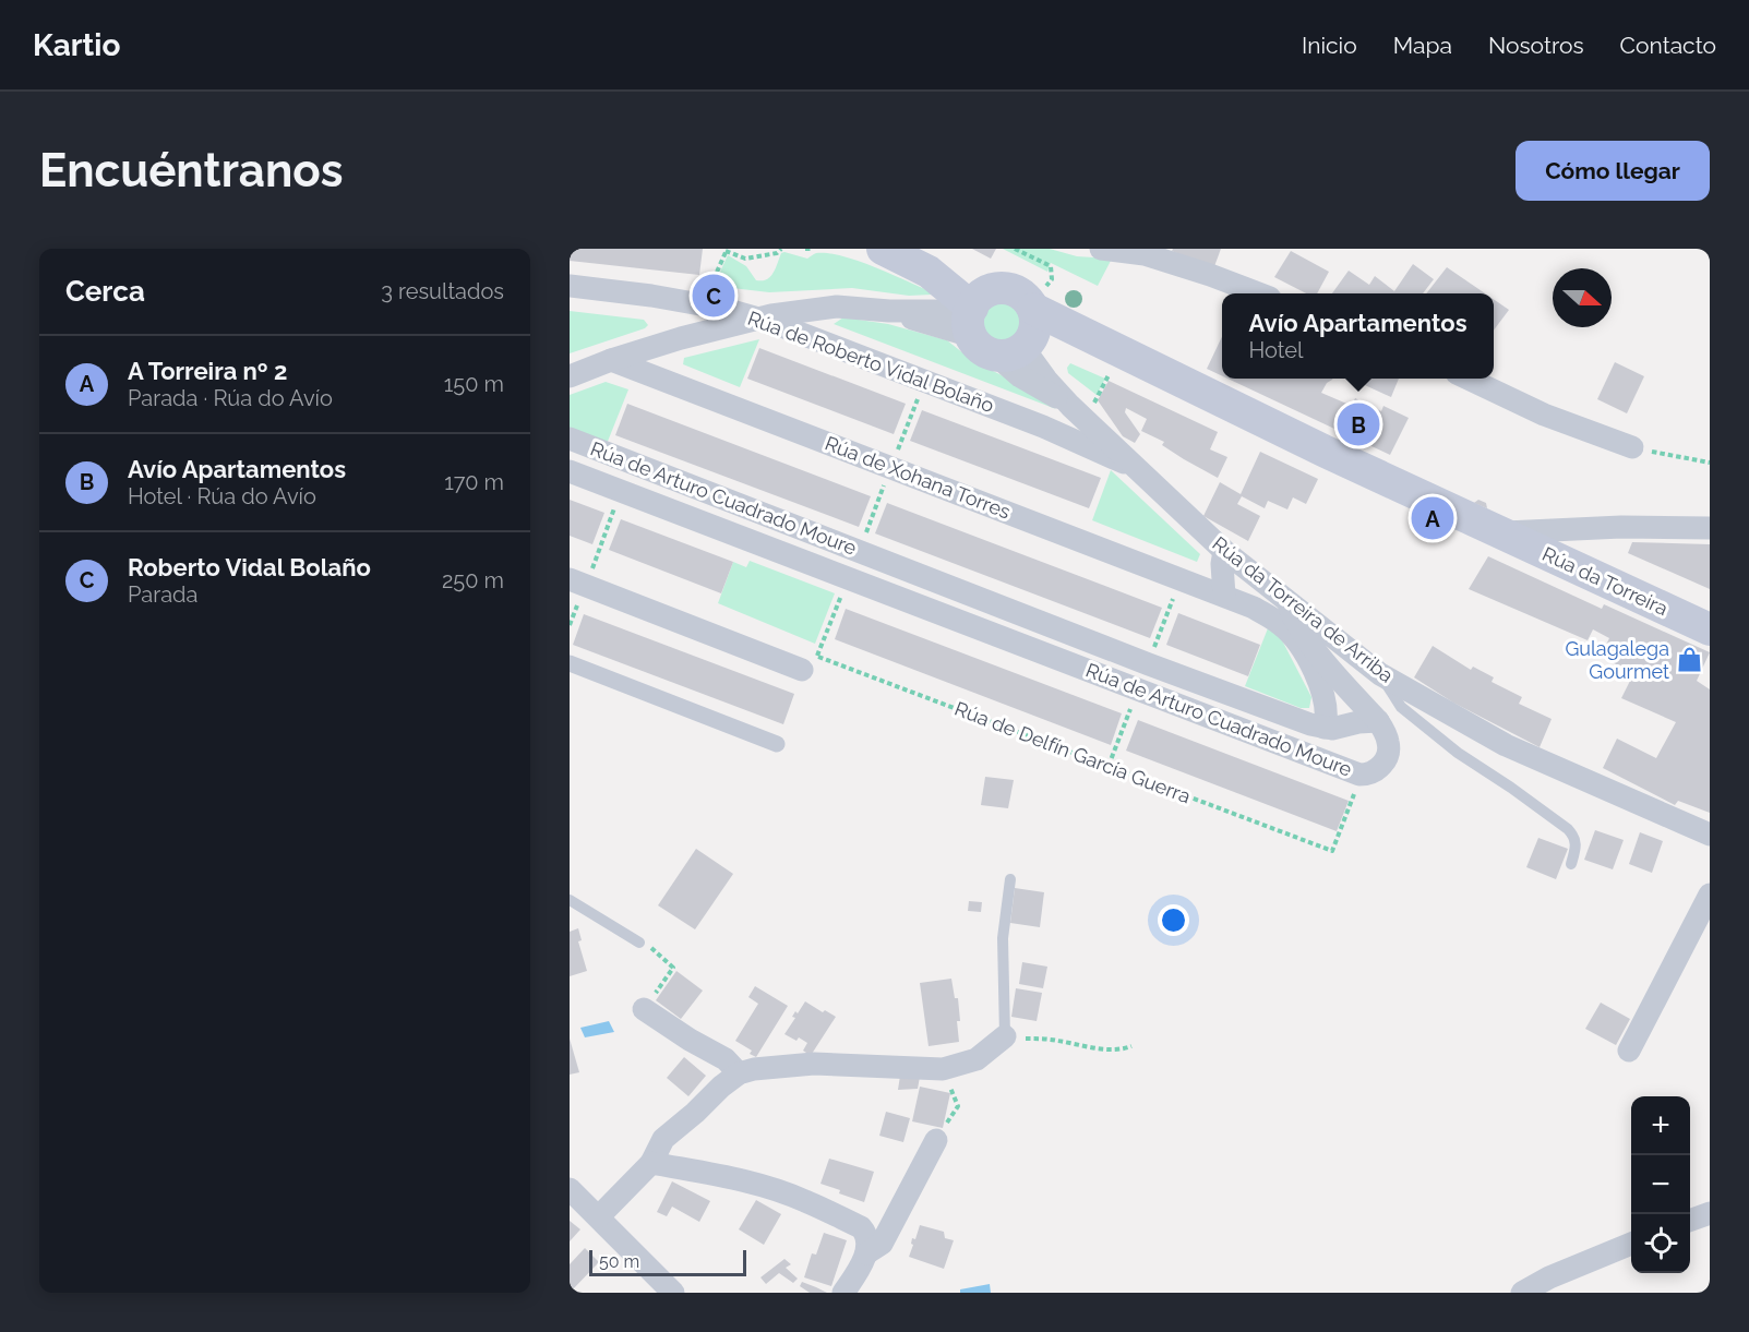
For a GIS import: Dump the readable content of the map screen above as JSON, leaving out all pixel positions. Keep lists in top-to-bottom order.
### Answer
{
  "streets": {
    "main road": ["Rúa da Torreira"],
    "street": [
      "Rúa de Roberto Vidal Bolaño",
      "Rúa de Xohana Torres",
      "Rúa de Arturo Cuadrado Moure",
      "Rúa da Torreira de Arriba"
    ],
    "path": ["Rúa de Delfín García Guerra"]
  },
  "crossings": [
    ["Rúa de Roberto Vidal Bolaño", "Rúa da Torreira de Arriba"],
    ["Rúa de Xohana Torres", "Rúa de Arturo Cuadrado Moure"],
    ["Rúa de Arturo Cuadrado Moure", "Rúa de Delfín García Guerra"],
    ["Rúa da Torreira", "Rúa da Torreira de Arriba"]
  ],
  "places": {
    "shop": ["Gulagalega Gourmet"]
  },
  "scale_bar": "50 m",
  "north": "right",
  "page": {
    "header": "Kartio",
    "nav": [
      "Inicio",
      "Mapa",
      "Nosotros",
      "Contacto"
    ],
    "buttons": "Cómo llegar",
    "title": "Encuéntranos",
    "heading": ["Cerca", "3 resultados"],
    "pins": ["C", "B", "A"],
    "popup": ["Avío Apartamentos", "Hotel"],
    "list": [
      {
        "mark": "A",
        "name": "A Torreira nº 2",
        "note": "Parada · Rúa do Avío",
        "value": "150 m"
      },
      {
        "mark": "B",
        "name": "Avío Apartamentos",
        "note": "Hotel · Rúa do Avío",
        "value": "170 m"
      },
      {
        "mark": "C",
        "name": "Roberto Vidal Bolaño",
        "note": "Parada",
        "value": "250 m"
      }
    ],
    "map_buttons": ["+", "−"],
    "scale": "50 m"
  }
}
